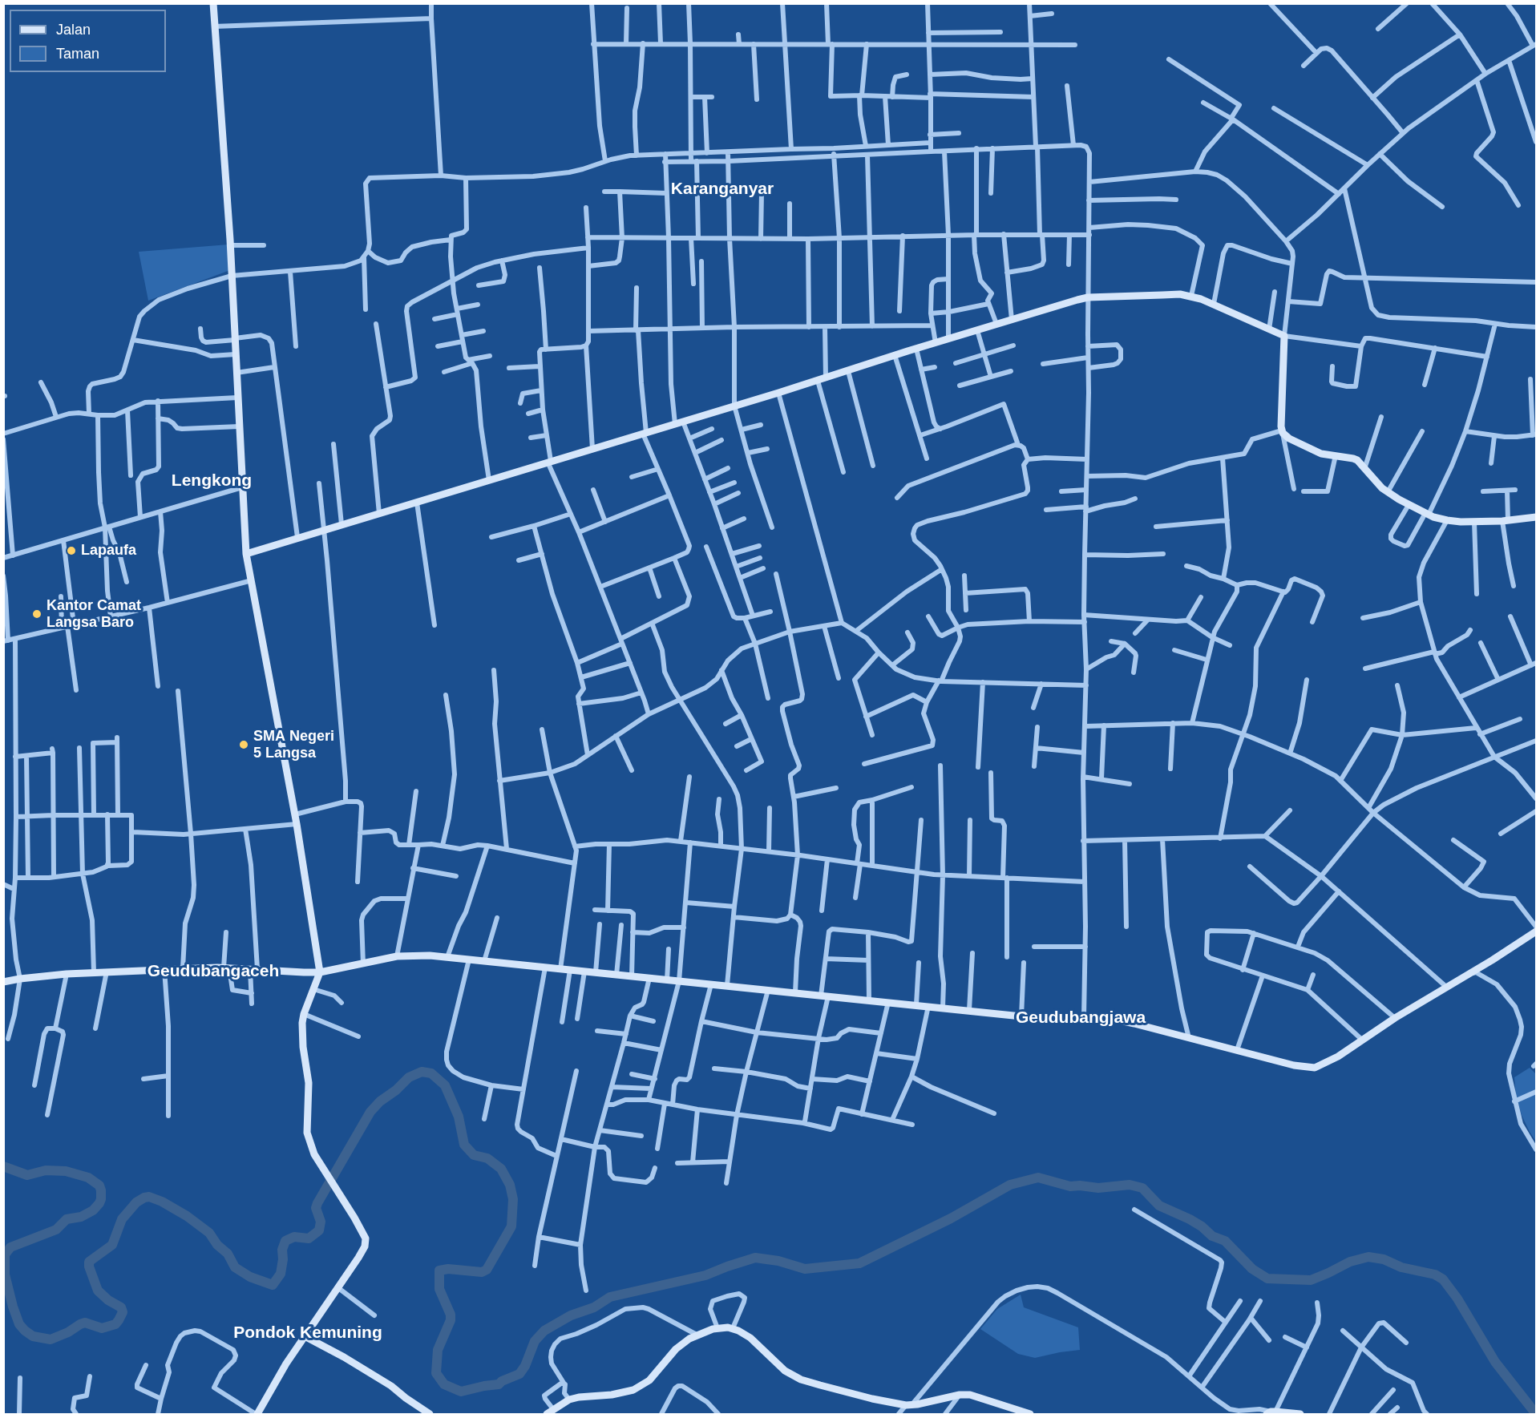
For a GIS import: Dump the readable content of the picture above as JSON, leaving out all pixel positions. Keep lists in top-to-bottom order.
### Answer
{
  "districts": [
    "Karanganyar",
    "Lengkong",
    "Geudubangaceh",
    "Geudubangjawa",
    "Pondok Kemuning"
  ],
  "places": ["Lapaufa", "Kantor Camat Langsa Baro", "SMA Negeri 5 Langsa"],
  "legend": ["Jalan", "Taman"]
}
